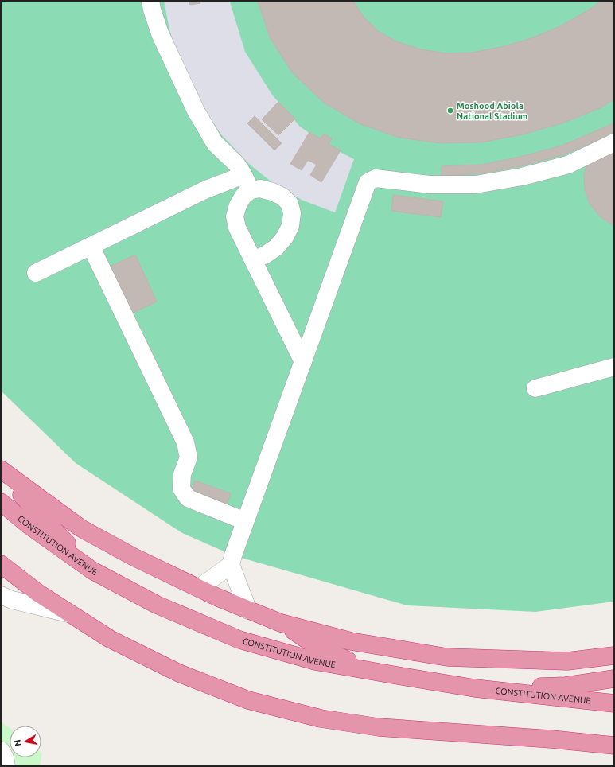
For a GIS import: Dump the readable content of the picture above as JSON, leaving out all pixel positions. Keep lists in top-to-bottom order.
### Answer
{
  "streets": {
    "highway": ["CONSTITUTION AVENUE"]
  },
  "places": ["Moshood Abiola National Stadium"],
  "north": "left"
}
